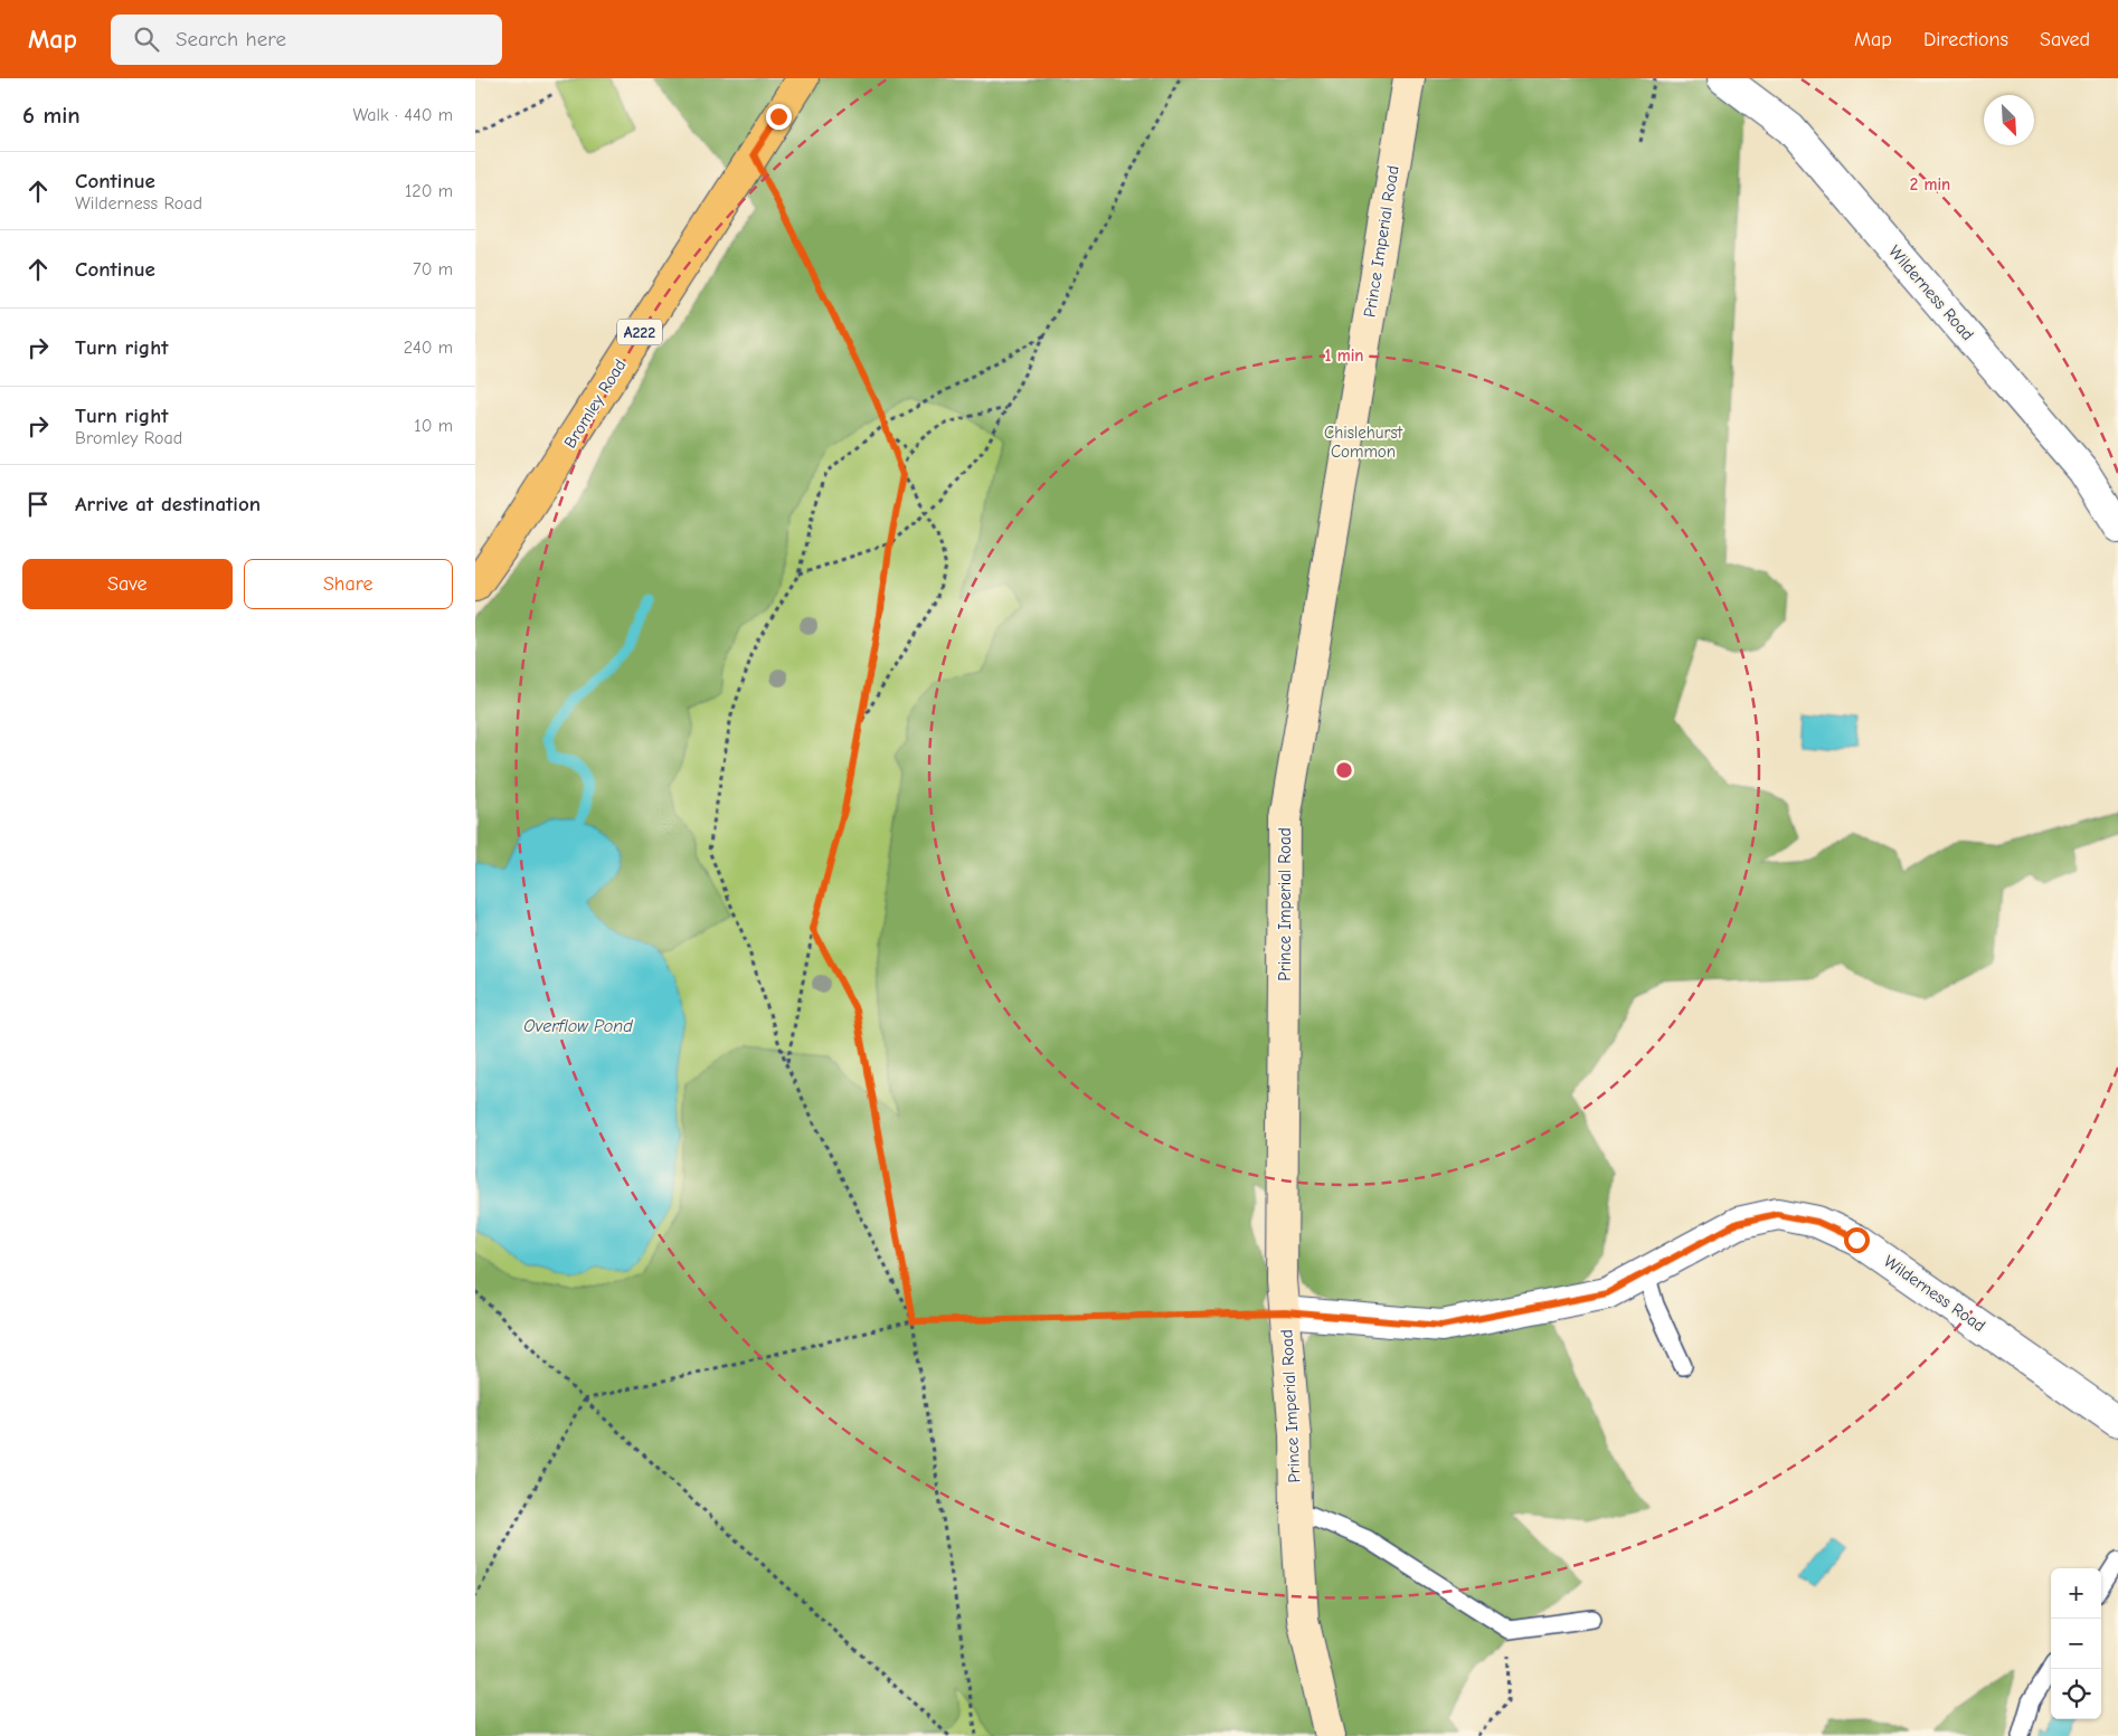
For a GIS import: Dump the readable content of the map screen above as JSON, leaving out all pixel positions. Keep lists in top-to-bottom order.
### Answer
{
  "streets": {
    "main road": ["Prince Imperial Road", "A222", "Bromley Road"],
    "street": ["Wilderness Road"]
  },
  "crossings": [
    ["Prince Imperial Road", "Wilderness Road"]
  ],
  "water": ["Overflow Pond"],
  "parks": ["Chislehurst Common"],
  "north": "bottom right",
  "page": {
    "header": "Map",
    "search": "Search here",
    "nav": ["Map", "Directions", "Saved"],
    "heading": ["6 min", "Walk · 440 m"],
    "list": [
      ["Continue", "Wilderness Road", "120 m"],
      ["Continue", "70 m"],
      ["Turn right", "240 m"],
      ["Turn right", "Bromley Road", "10 m"],
      "Arrive at destination"
    ],
    "buttons": ["Save", "Share"],
    "map_buttons": ["+", "−"]
  },
  "rings": ["2 min", "1 min"]
}
